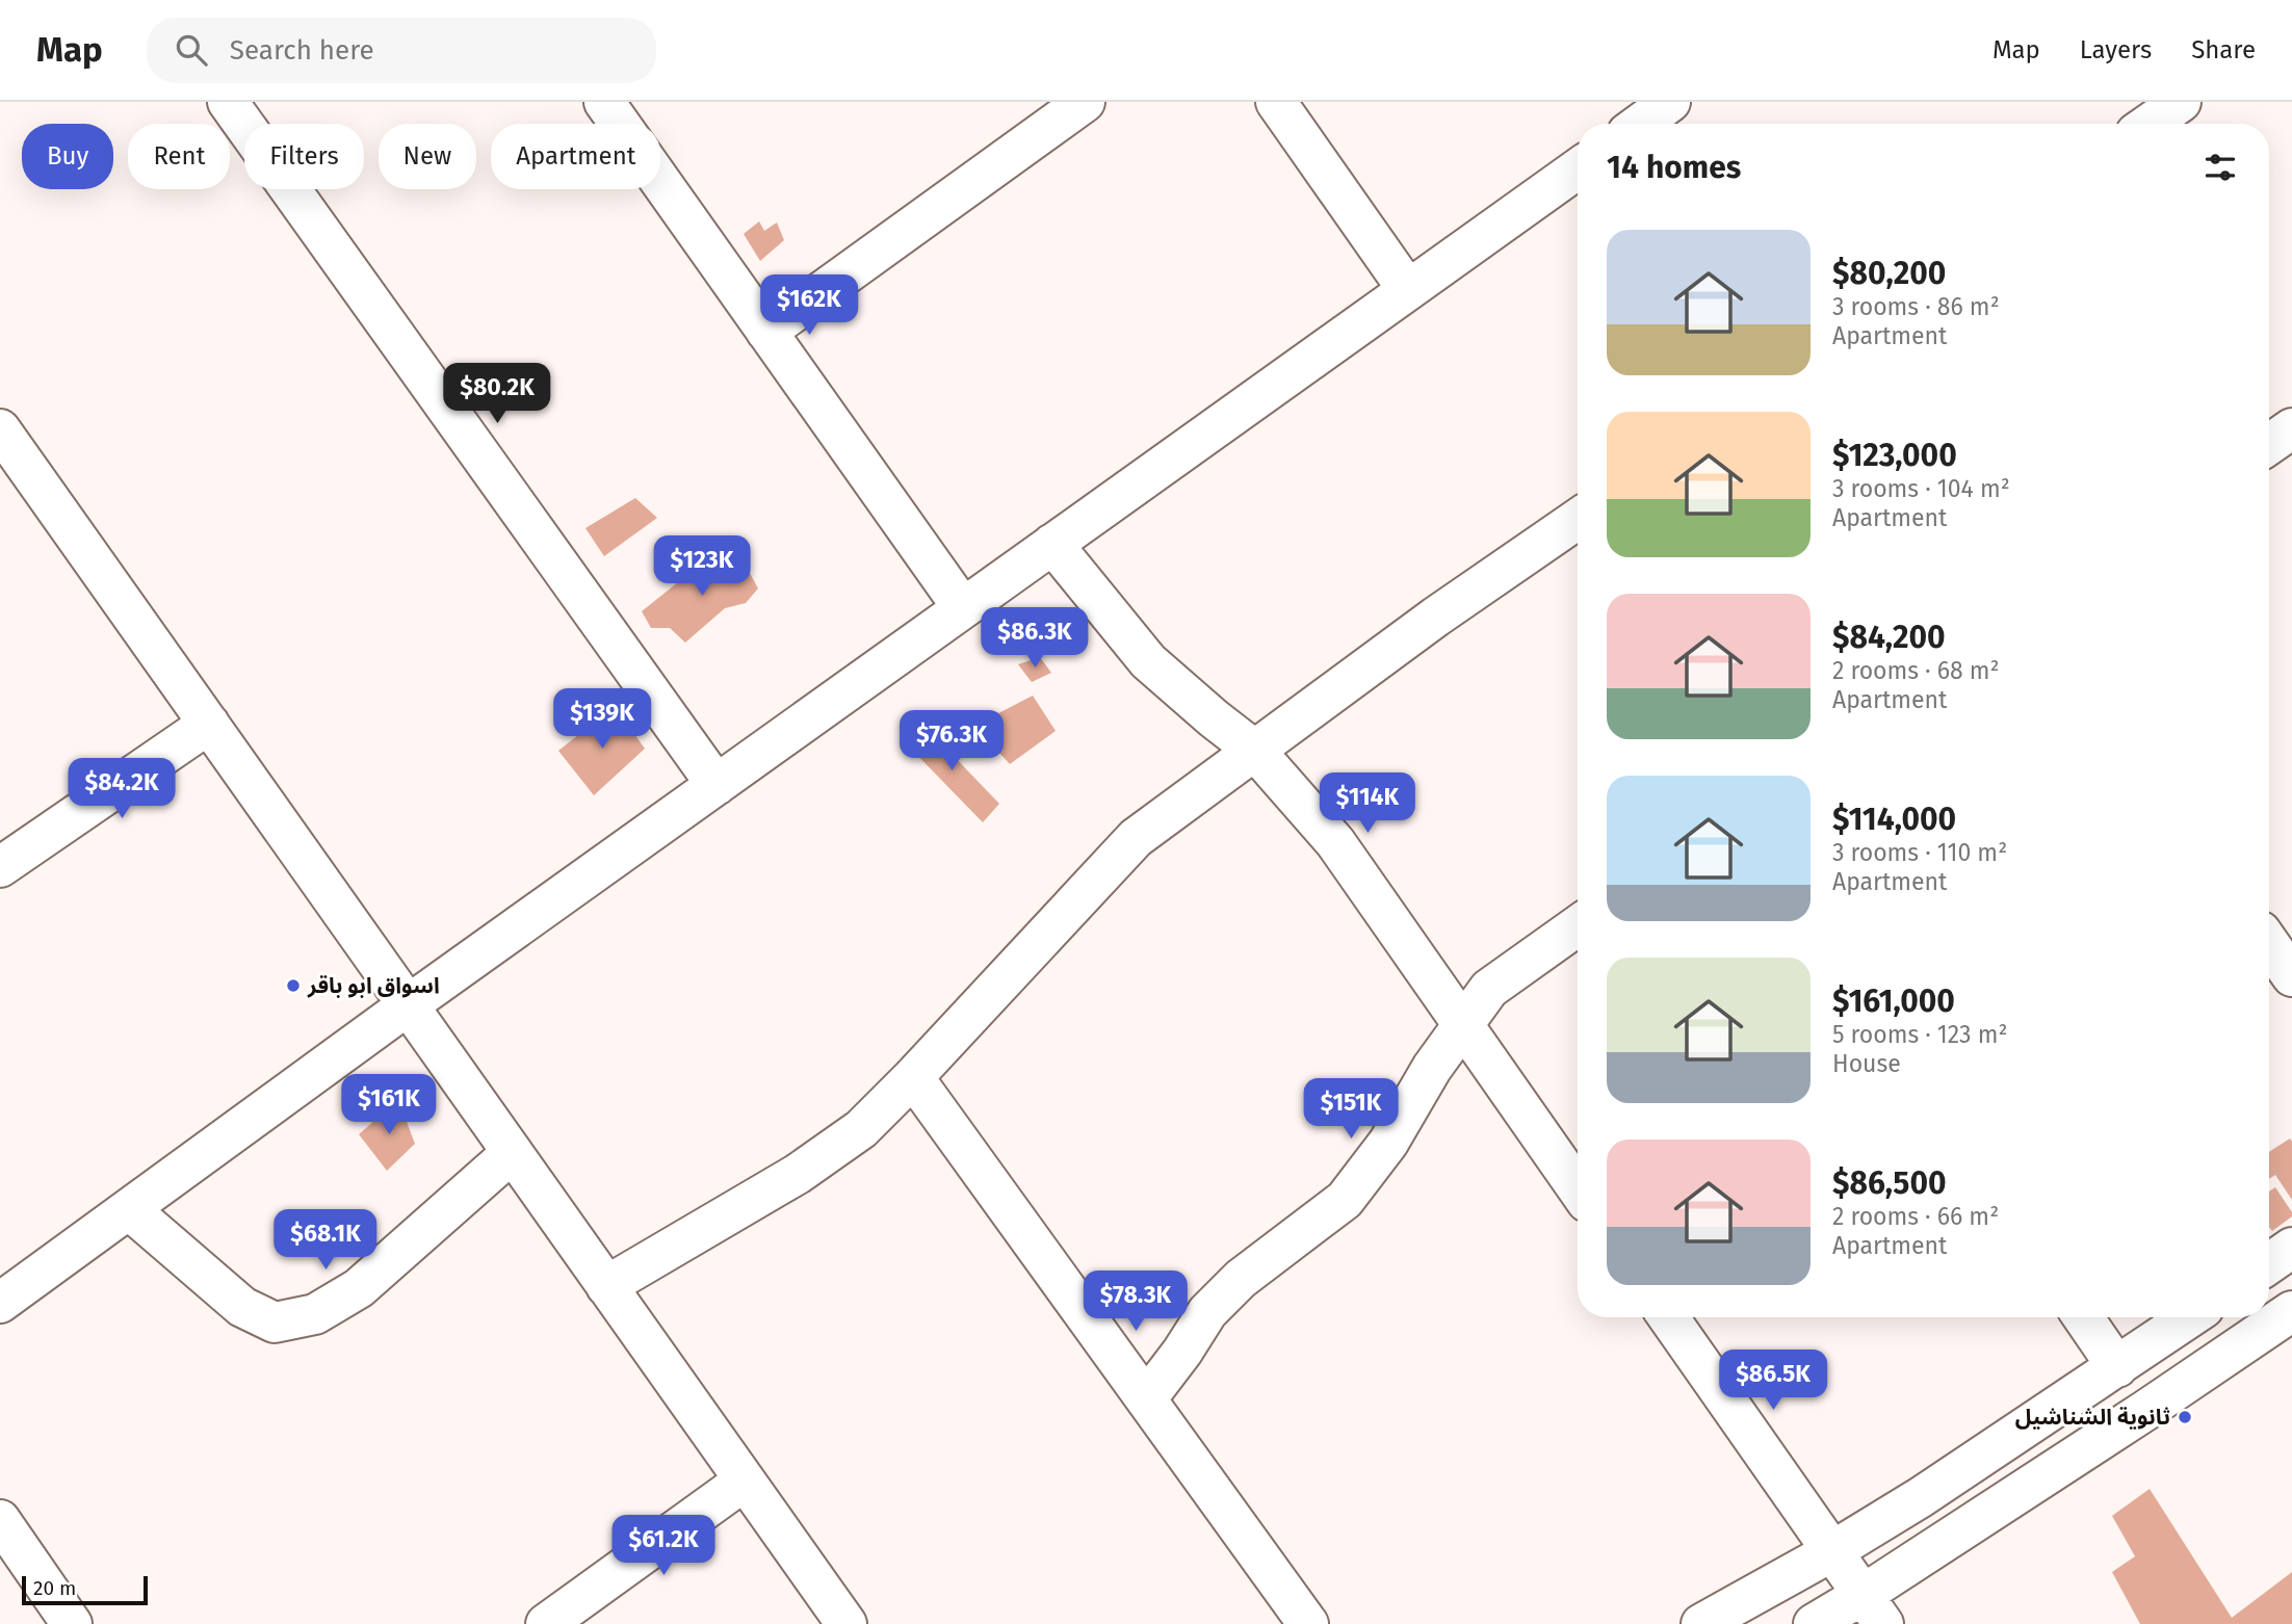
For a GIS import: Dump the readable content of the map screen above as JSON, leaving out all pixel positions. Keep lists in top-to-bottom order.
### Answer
{
  "places": ["اسواق ابو باقر", "ثانوية الشناشيل"],
  "scale_bar": "20 m",
  "page": {
    "header": "Map",
    "search": "Search here",
    "nav": ["Map", "Layers", "Share"],
    "chip": [
      "Buy",
      "Rent",
      "Filters",
      "New",
      "Apartment"
    ],
    "heading": "14 homes",
    "list": [
      {
        "name": "$80,200",
        "note": "3 rooms · 86 m² · Apartment"
      },
      {
        "name": "$123,000",
        "note": "3 rooms · 104 m² · Apartment"
      },
      {
        "name": "$84,200",
        "note": "2 rooms · 68 m² · Apartment"
      },
      {
        "name": "$114,000",
        "note": "3 rooms · 110 m² · Apartment"
      },
      {
        "name": "$161,000",
        "note": "5 rooms · 123 m² · House"
      },
      {
        "name": "$86,500",
        "note": "2 rooms · 66 m² · Apartment"
      }
    ],
    "price": [
      "$162K",
      "$80.2K",
      "$123K",
      "$86.3K",
      "$139K",
      "$76.3K",
      "$84.2K",
      "$114K",
      "$161K",
      "$151K",
      "$68.1K",
      "$78.3K",
      "$86.5K",
      "$61.2K"
    ],
    "scale": "20 m"
  }
}
